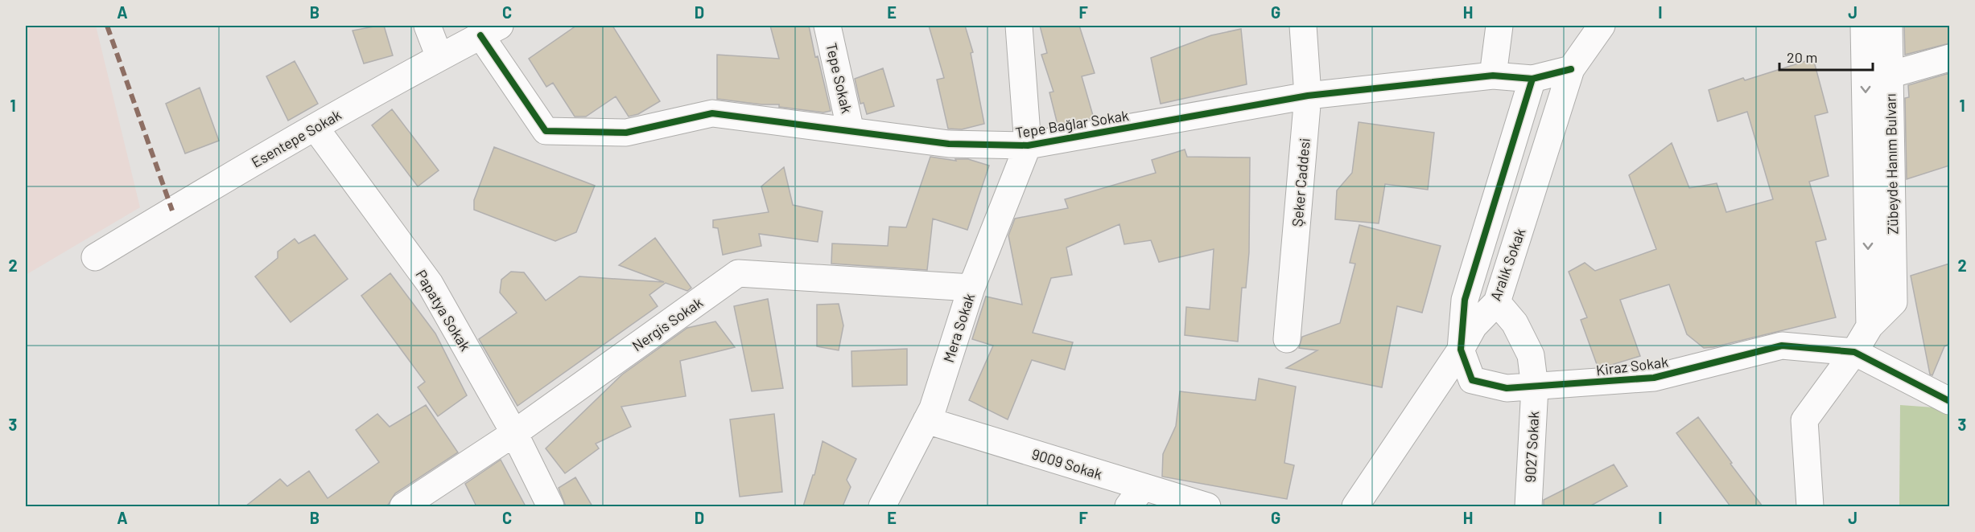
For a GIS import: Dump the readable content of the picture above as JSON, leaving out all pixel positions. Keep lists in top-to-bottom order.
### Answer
{
  "streets": {
    "street": [
      "Tepe Sokak",
      "Tepe Bağlar Sokak",
      "Esentepe Sokak",
      "Zübeyde Hanım Bulvarı",
      "Şeker Caddesi",
      "Aralık Sokak",
      "Papatya Sokak",
      "Nergis Sokak",
      "Mera Sokak",
      "Kiraz Sokak",
      "9027 Sokak",
      "9009 Sokak"
    ]
  },
  "crossings": [
    ["Tepe Sokak", "Tepe Bağlar Sokak"],
    ["Tepe Bağlar Sokak", "Esentepe Sokak"],
    ["Tepe Bağlar Sokak", "Şeker Caddesi"],
    ["Tepe Bağlar Sokak", "Aralık Sokak"],
    ["Tepe Bağlar Sokak", "Mera Sokak"],
    ["Esentepe Sokak", "Papatya Sokak"],
    ["Aralık Sokak", "Kiraz Sokak"],
    ["Aralık Sokak", "9027 Sokak"],
    ["Papatya Sokak", "Nergis Sokak"],
    ["Nergis Sokak", "Mera Sokak"],
    ["Mera Sokak", "9009 Sokak"],
    ["Kiraz Sokak", "9027 Sokak"]
  ],
  "scale_bar": "20 m",
  "grid": {
    "columns": [
      "A",
      "B",
      "C",
      "D",
      "E",
      "F",
      "G",
      "H",
      "I",
      "J"
    ],
    "rows": ["1", "2", "3"]
  }
}
